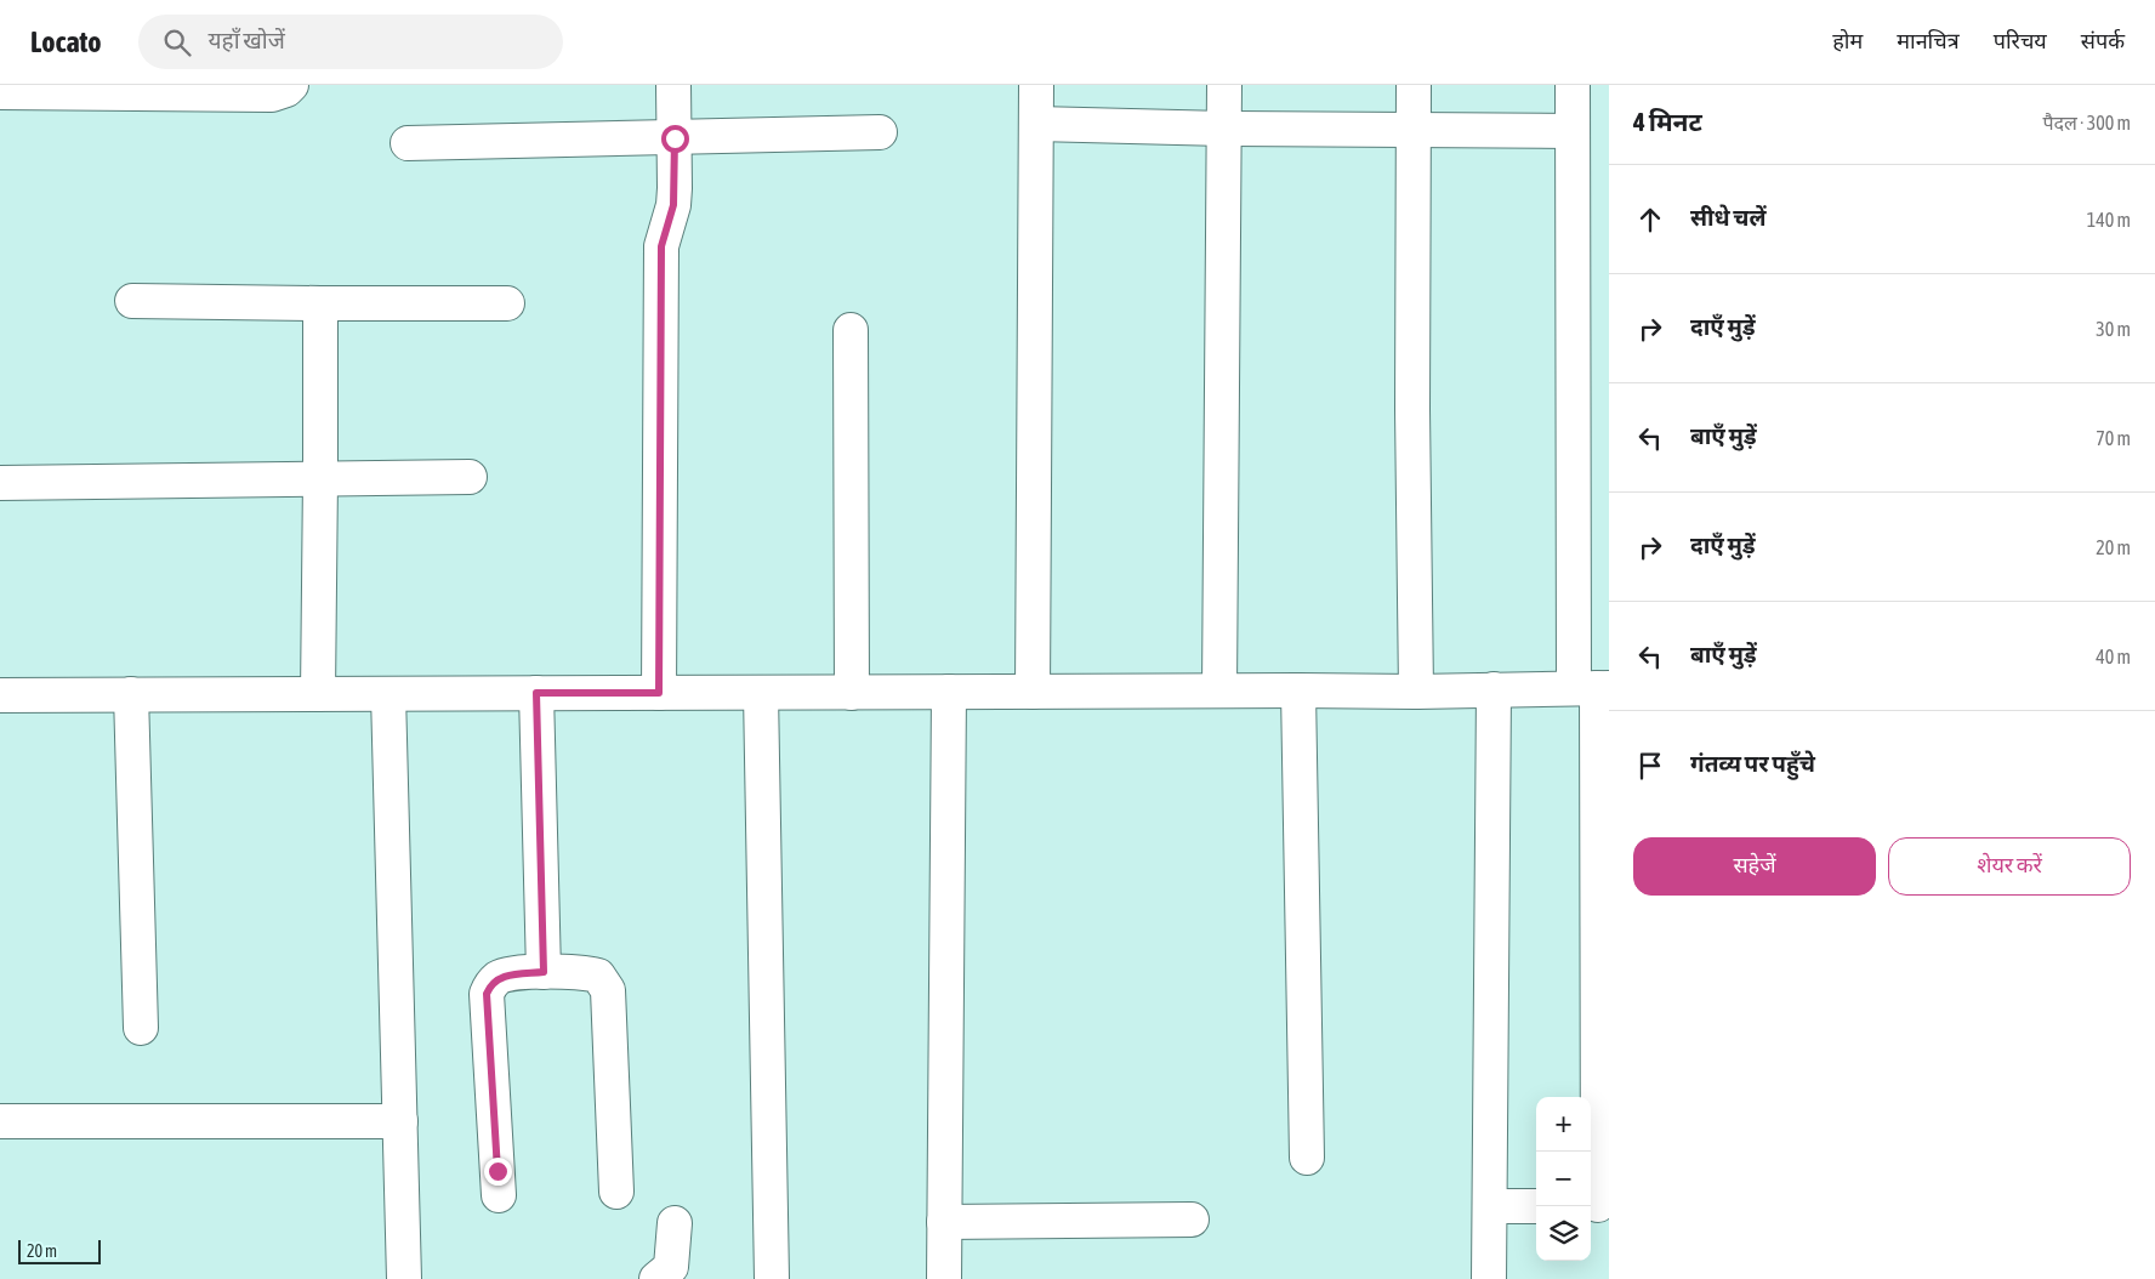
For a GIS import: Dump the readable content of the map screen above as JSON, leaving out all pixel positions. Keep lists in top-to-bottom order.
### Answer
{
  "scale_bar": "20 m",
  "page": {
    "header": "Locato",
    "search": "यहाँ खोजें",
    "nav": [
      "होम",
      "मानचित्र",
      "परिचय",
      "संपर्क"
    ],
    "heading": ["4 मिनट", "पैदल · 300 m"],
    "list": [
      ["सीधे चलें", "140 m"],
      ["दाएँ मुड़ें", "30 m"],
      ["बाएँ मुड़ें", "70 m"],
      ["दाएँ मुड़ें", "20 m"],
      ["बाएँ मुड़ें", "40 m"],
      "गंतव्य पर पहुँचे"
    ],
    "buttons": ["सहेजें", "शेयर करें"],
    "map_buttons": ["+", "−"],
    "scale": "20 m"
  }
}
